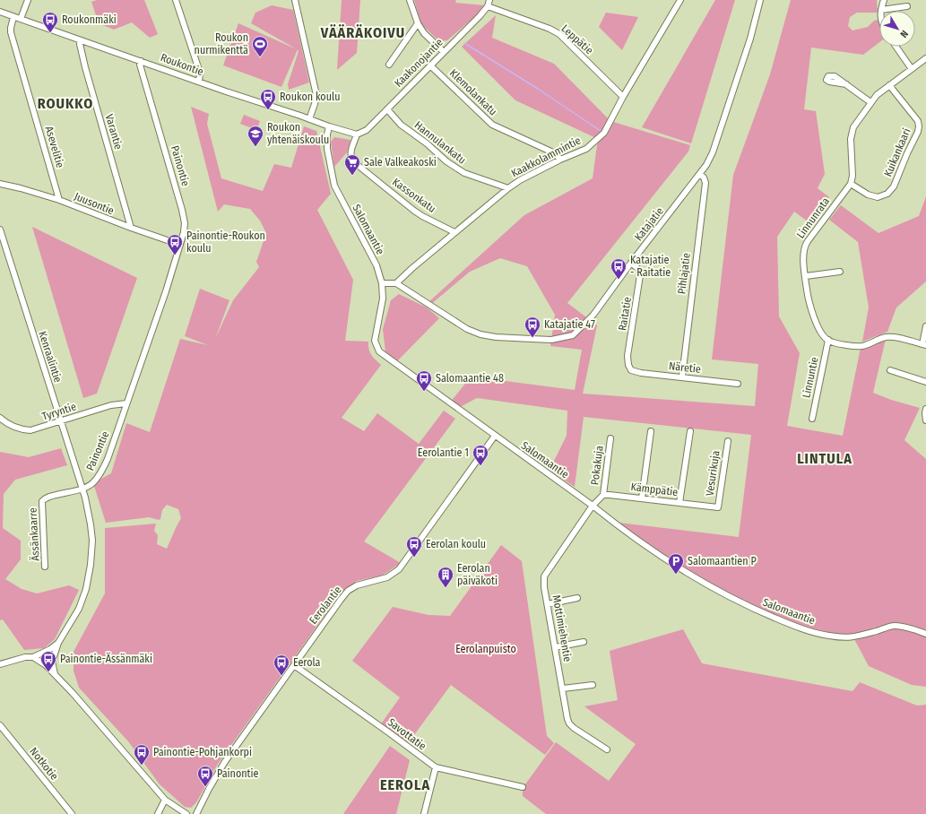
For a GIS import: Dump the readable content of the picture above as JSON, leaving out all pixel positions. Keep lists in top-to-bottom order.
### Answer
{
  "streets": {
    "street": [
      "Leppätie",
      "Kaakonojantie",
      "Roukontie",
      "Klemolankatu",
      "Varantie",
      "Hannulankatu",
      "Asevelitie",
      "Kuikankaari",
      "Kaakkolammintie",
      "Painontie",
      "Kassonkatu",
      "Juusontie",
      "Linnunrata",
      "Katajatie",
      "Salomaantie",
      "Pihlajatie",
      "Raitatie",
      "Kenraalintie",
      "Näretie",
      "Linnuntie",
      "Tyryntie",
      "Pokakuja",
      "Vesurikuja",
      "Kämppätie",
      "Ässänkaarre",
      "Eerolantie",
      "Mottimiehentie",
      "Savottatie",
      "Notkotie"
    ]
  },
  "crossings": [
    ["Leppätie", "Kaakonojantie"],
    ["Leppätie", "Kaakkolammintie"],
    ["Kaakonojantie", "Roukontie"],
    ["Kaakonojantie", "Klemolankatu"],
    ["Kaakonojantie", "Hannulankatu"],
    ["Kaakonojantie", "Kassonkatu"],
    ["Roukontie", "Varantie"],
    ["Roukontie", "Asevelitie"],
    ["Roukontie", "Painontie"],
    ["Roukontie", "Kassonkatu"],
    ["Roukontie", "Salomaantie"],
    ["Klemolankatu", "Kaakkolammintie"],
    ["Varantie", "Juusontie"],
    ["Hannulankatu", "Kaakkolammintie"],
    ["Asevelitie", "Juusontie"],
    ["Kuikankaari", "Linnunrata"],
    ["Kaakkolammintie", "Kassonkatu"],
    ["Kaakkolammintie", "Katajatie"],
    ["Painontie", "Juusontie"],
    ["Painontie", "Kenraalintie"],
    ["Painontie", "Tyryntie"],
    ["Painontie", "Ässänkaarre"],
    ["Linnunrata", "Linnuntie"],
    ["Katajatie", "Pihlajatie"],
    ["Katajatie", "Raitatie"],
    ["Salomaantie", "Eerolantie"],
    ["Salomaantie", "Mottimiehentie"],
    ["Pihlajatie", "Näretie"],
    ["Raitatie", "Näretie"],
    ["Kenraalintie", "Tyryntie"],
    ["Kenraalintie", "Ässänkaarre"],
    ["Pokakuja", "Kämppätie"],
    ["Vesurikuja", "Kämppätie"],
    ["Eerolantie", "Savottatie"]
  ],
  "districts": [
    "VÄÄRÄKOIVU",
    "ROUKKO",
    "LINTULA",
    "EEROLA"
  ],
  "parks": ["Eerolanpuisto"],
  "places": {
    "bus stop": [
      "Roukonmäki",
      "Roukon koulu",
      "Painontie-Roukon koulu",
      "Katajatie - Raitatie",
      "Katajatie 47",
      "Salomaantie 48",
      "Eerolantie 1",
      "Eerolan koulu",
      "Painontie-Ässänmäki",
      "Eerola",
      "Painontie-Pohjankorpi",
      "Painontie"
    ],
    "sports": ["Roukon nurmikenttä"],
    "school or university": ["Roukon yhtenäiskoulu"],
    "supermarket": ["Sale Valkeakoski"],
    "parking": ["Salomaantien P"],
    "building": ["Eerolan päiväkoti"]
  },
  "north": "bottom right"
}
